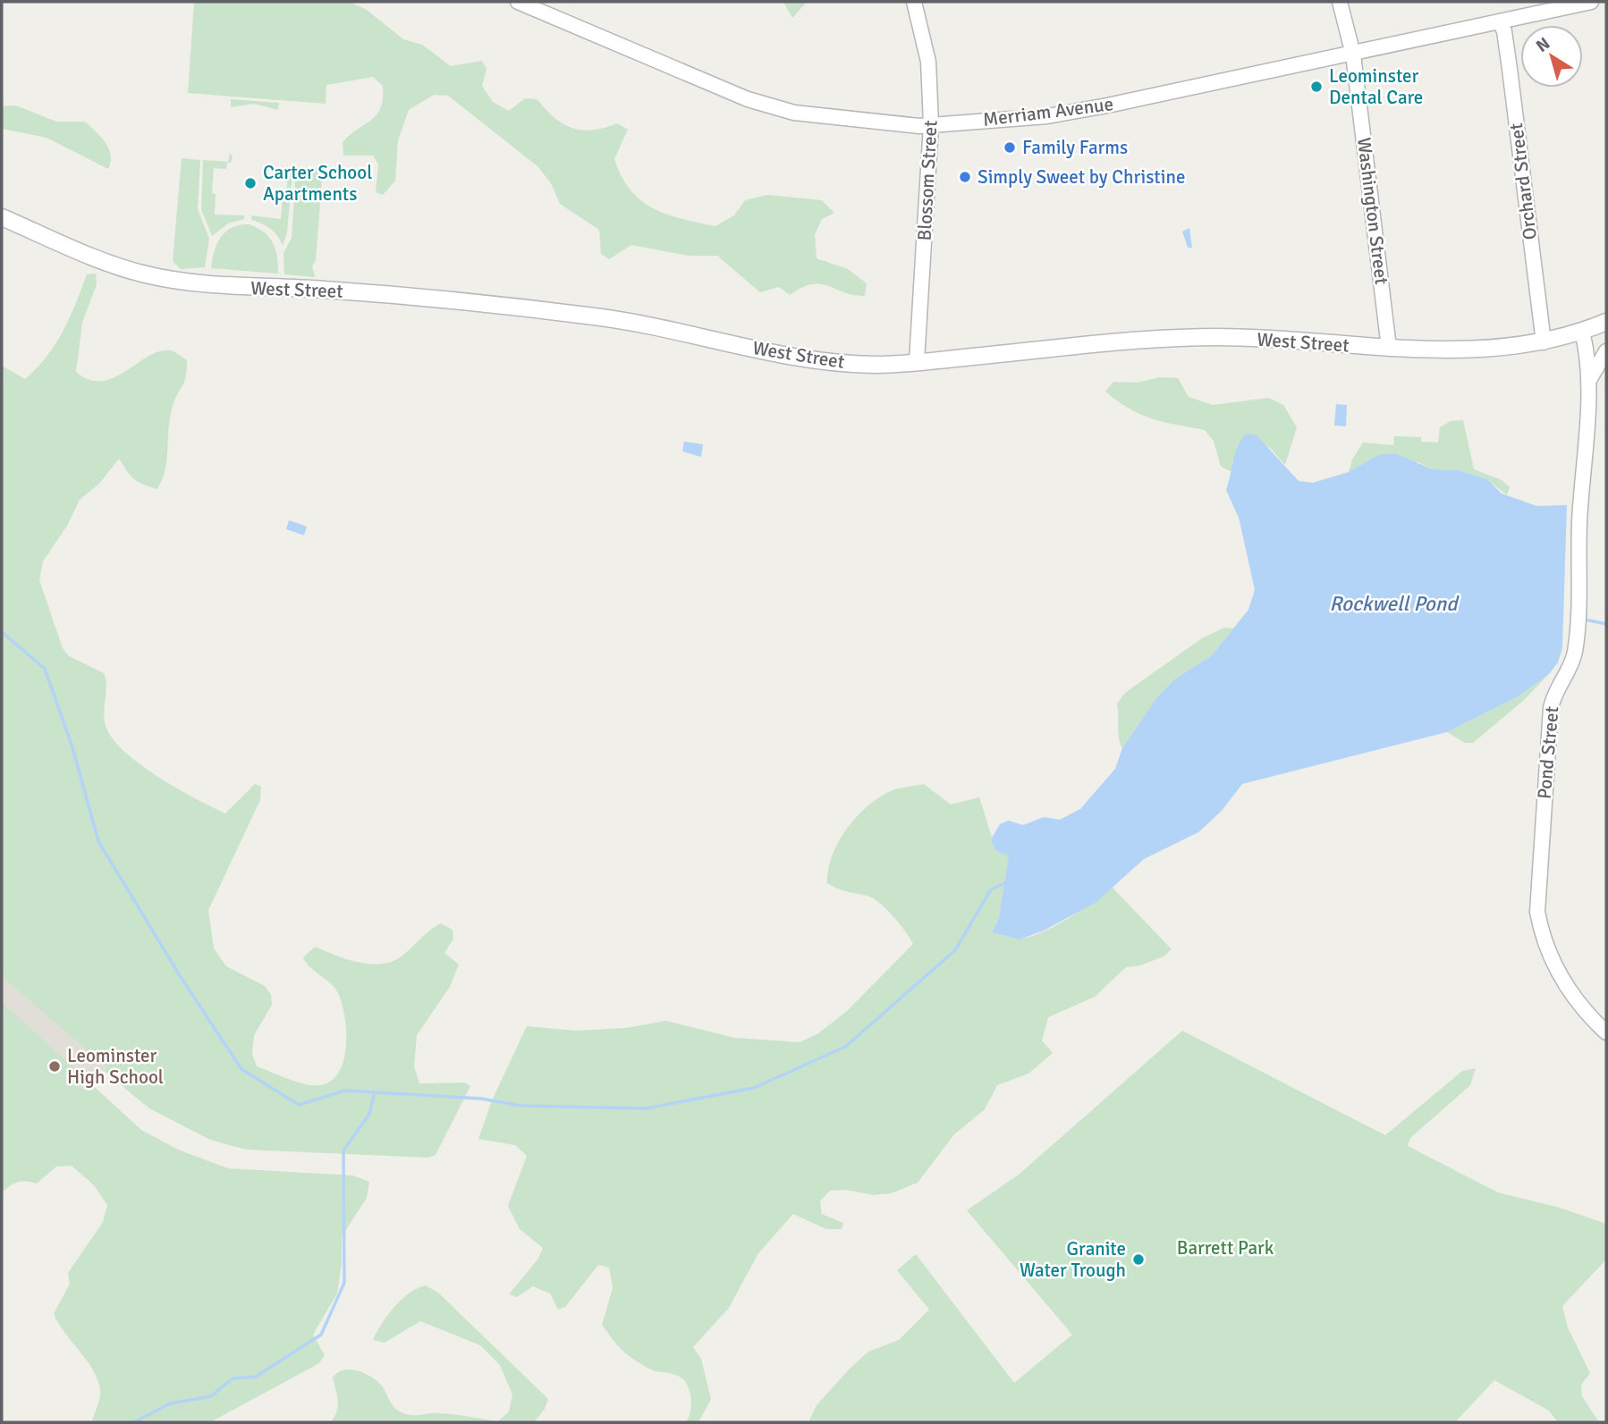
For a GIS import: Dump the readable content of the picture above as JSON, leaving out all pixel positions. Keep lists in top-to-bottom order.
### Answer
{
  "streets": {
    "main road": ["West Street"],
    "street": [
      "Merriam Avenue",
      "Blossom Street",
      "Orchard Street",
      "Washington Street",
      "Pond Street"
    ]
  },
  "crossings": [
    ["Merriam Avenue", "Blossom Street"],
    ["Merriam Avenue", "Orchard Street"],
    ["Merriam Avenue", "Washington Street"],
    ["Blossom Street", "West Street"],
    ["Orchard Street", "West Street"],
    ["Washington Street", "West Street"],
    ["West Street", "Pond Street"]
  ],
  "water": ["Rockwell Pond"],
  "parks": ["Barrett Park"],
  "places": [
    "Leominster Dental Care",
    "Family Farms",
    "Simply Sweet by Christine",
    "Carter School Apartments",
    "Leominster High School",
    "Granite Water Trough"
  ],
  "north": "top left"
}
